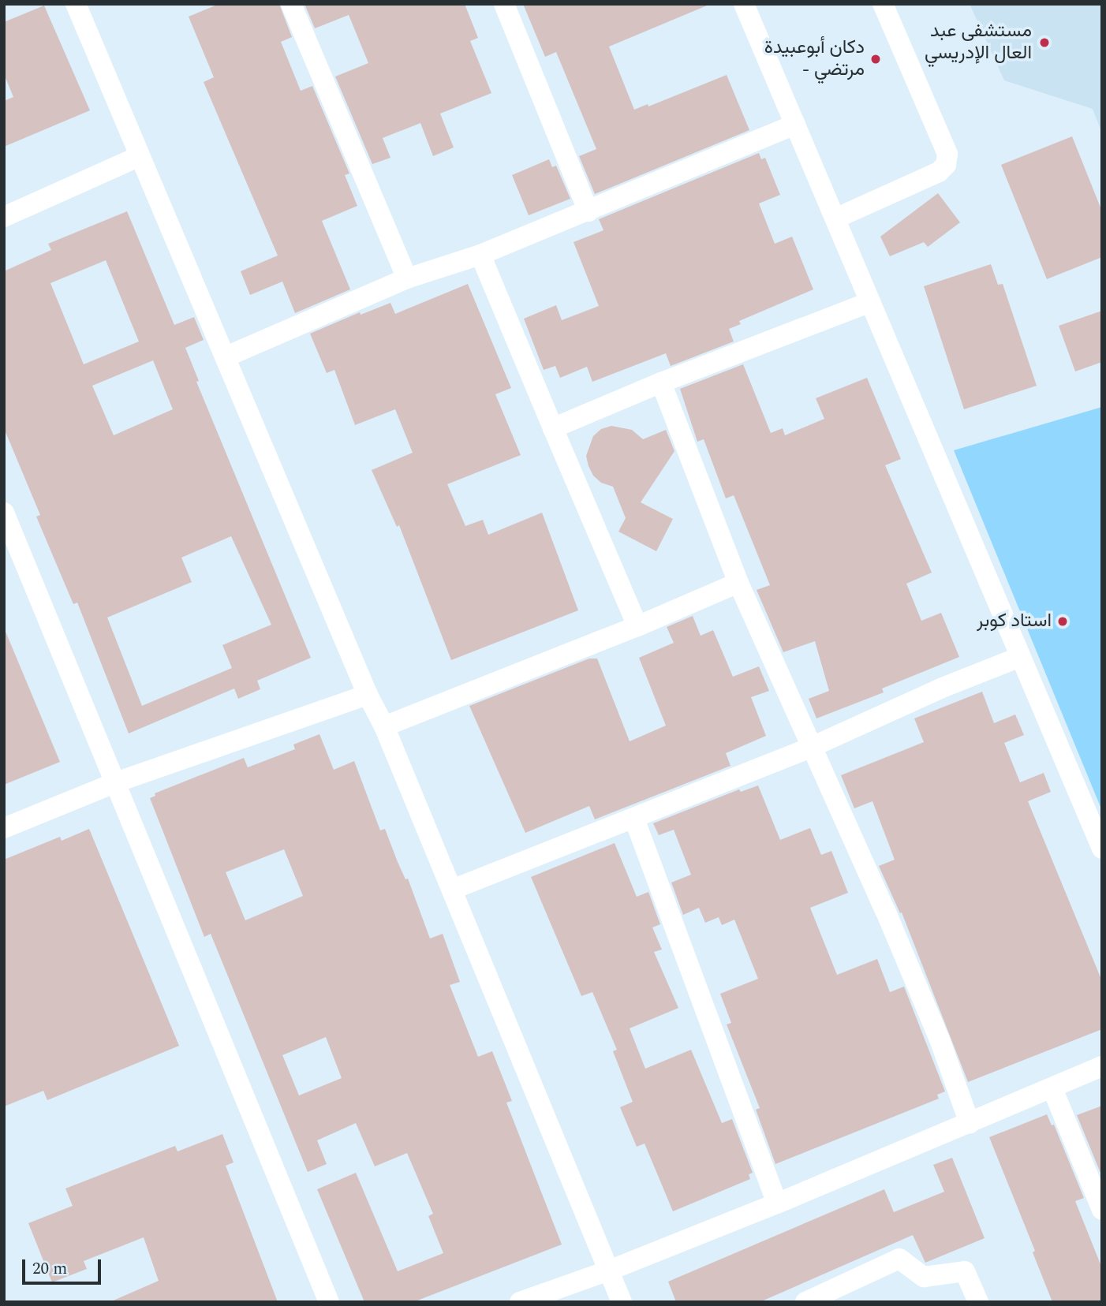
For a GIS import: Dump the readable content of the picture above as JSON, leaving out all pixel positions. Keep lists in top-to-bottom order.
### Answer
{
  "places": ["مستشفى عبد العال الإدريسي", "دكان أبوعبيدة - مرتضي", "استاد كوبر"],
  "scale_bar": "20 m"
}
